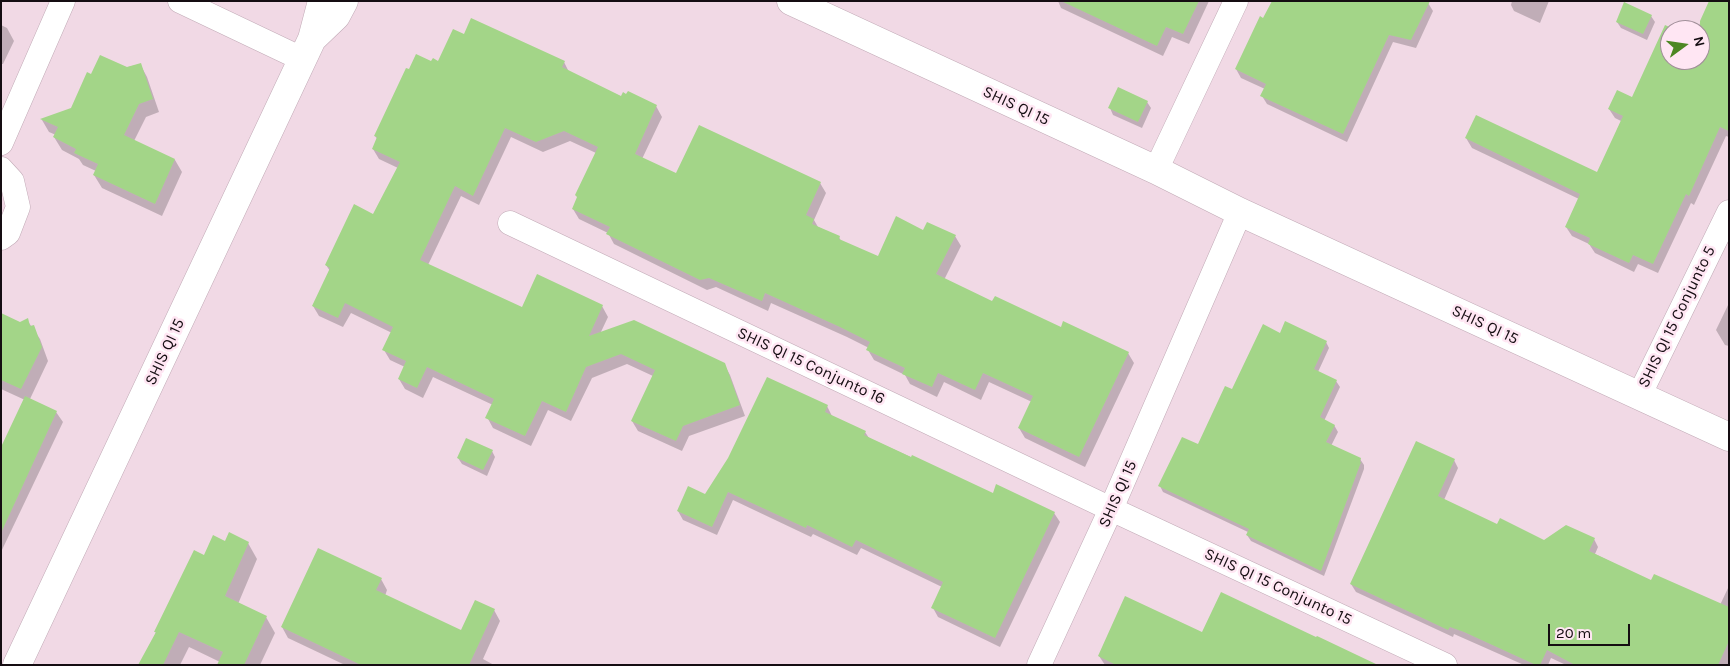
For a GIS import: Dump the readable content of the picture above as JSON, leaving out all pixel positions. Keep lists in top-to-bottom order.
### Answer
{
  "streets": {
    "street": [
      "SHIS QI 15",
      "SHIS QI 15 Conjunto 5",
      "SHIS QI 15 Conjunto 16",
      "SHIS QI 15 Conjunto 15"
    ]
  },
  "crossings": [
    ["SHIS QI 15", "SHIS QI 15 Conjunto 5"],
    ["SHIS QI 15", "SHIS QI 15 Conjunto 16"],
    ["SHIS QI 15", "SHIS QI 15 Conjunto 15"],
    ["SHIS QI 15 Conjunto 16", "SHIS QI 15 Conjunto 15"]
  ],
  "scale_bar": "20 m",
  "north": "right"
}
